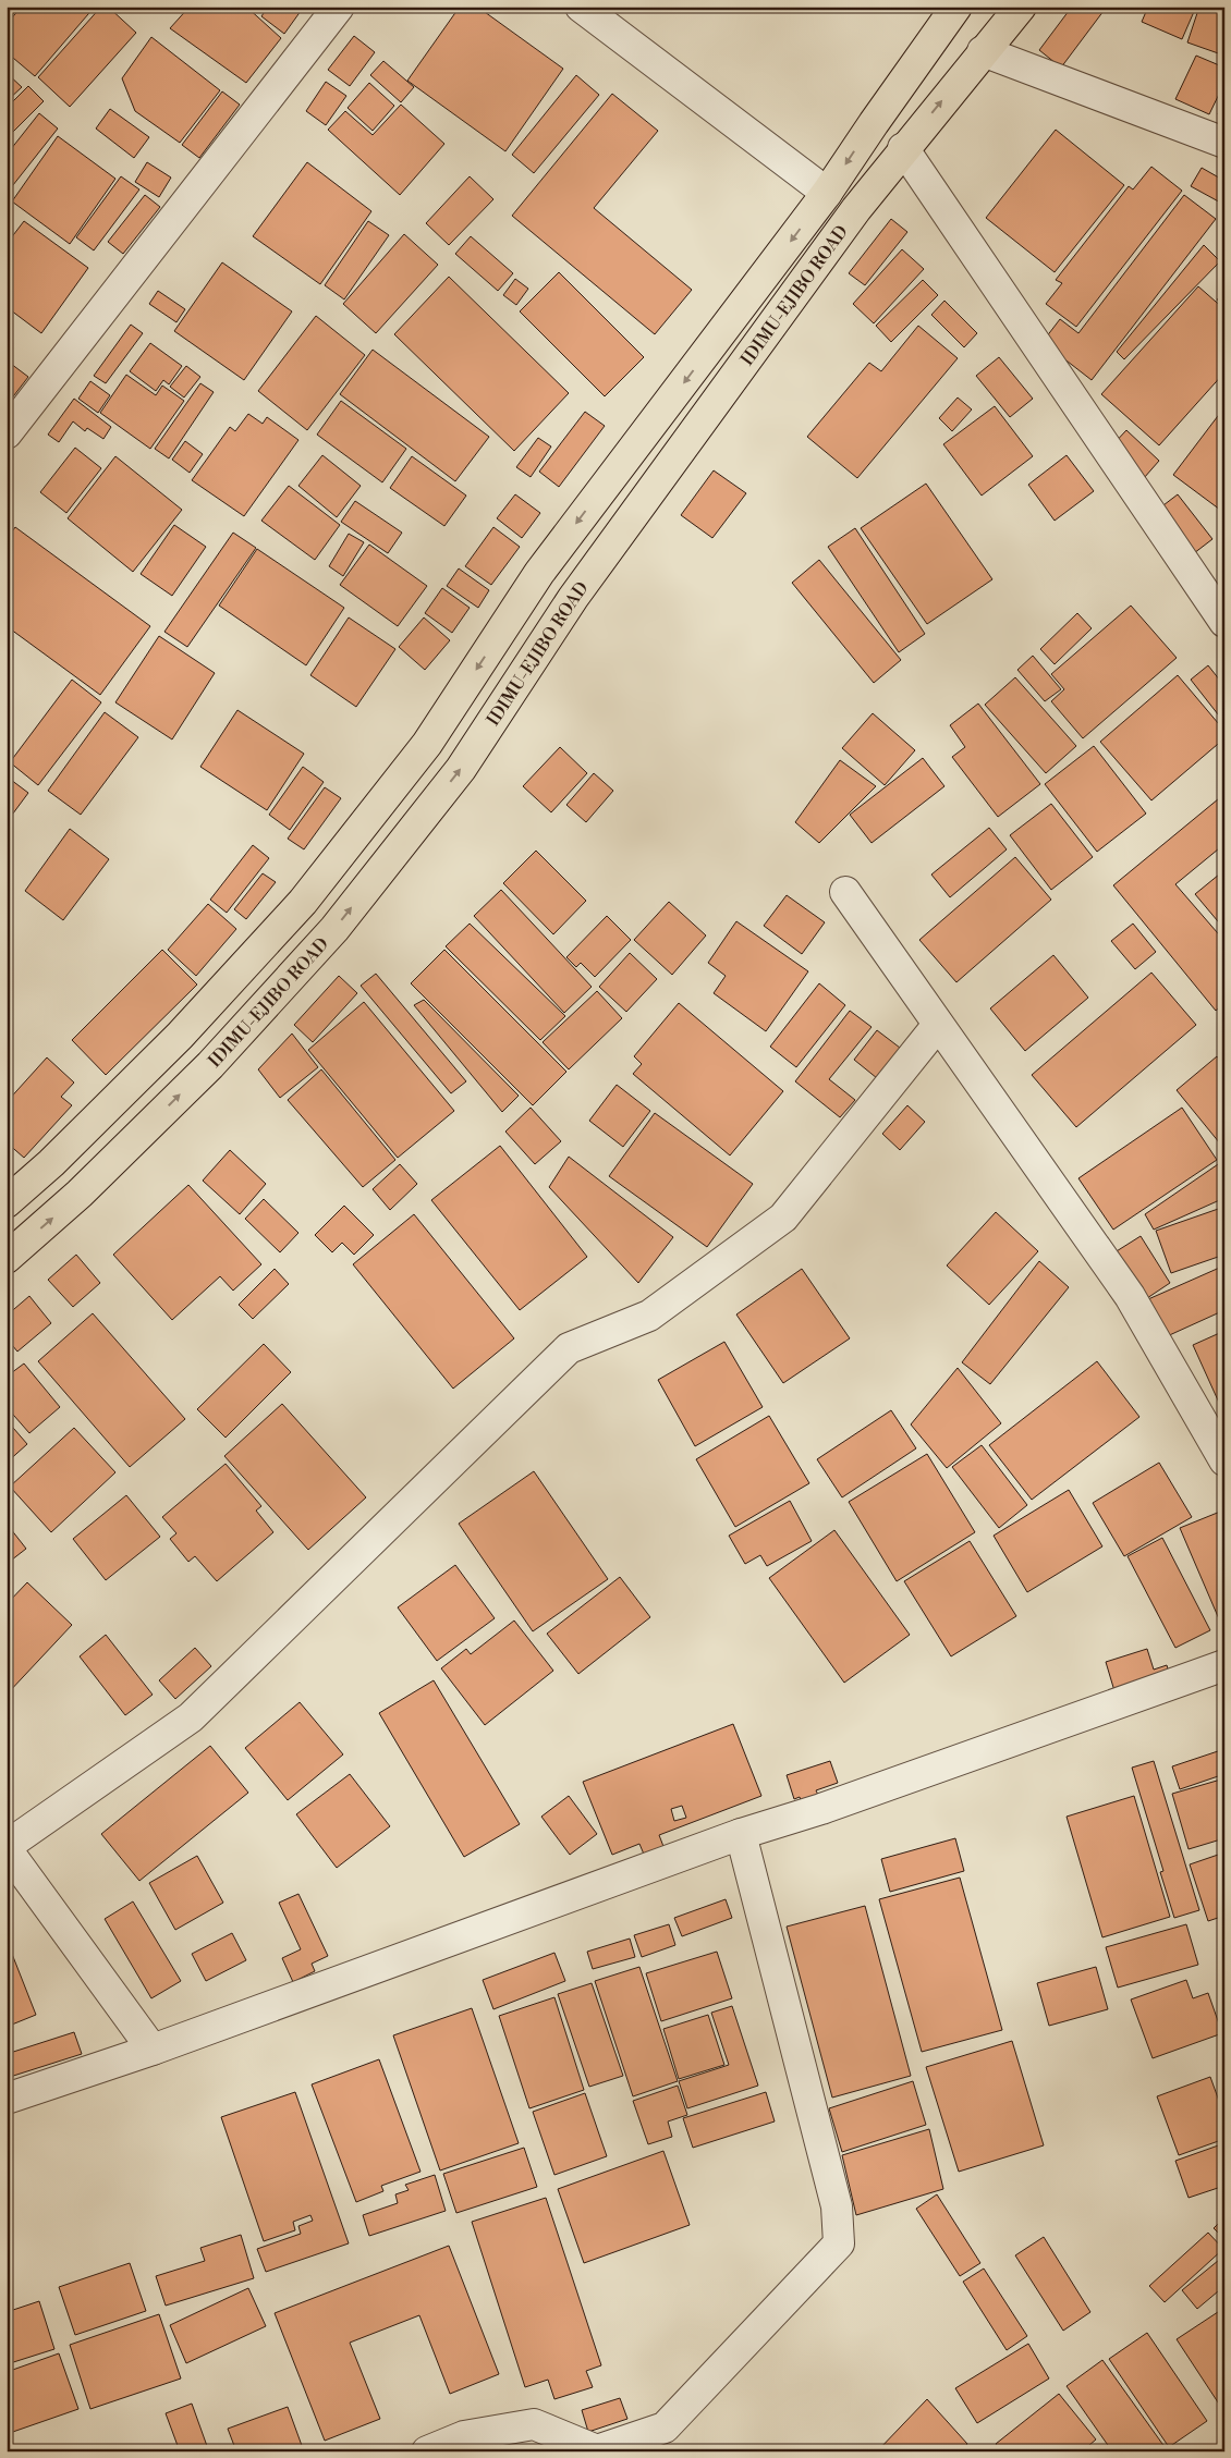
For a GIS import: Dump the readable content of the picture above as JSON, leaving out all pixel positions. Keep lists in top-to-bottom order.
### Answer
{
  "streets": {
    "main road": ["IDIMU-EJIBO ROAD"]
  }
}
